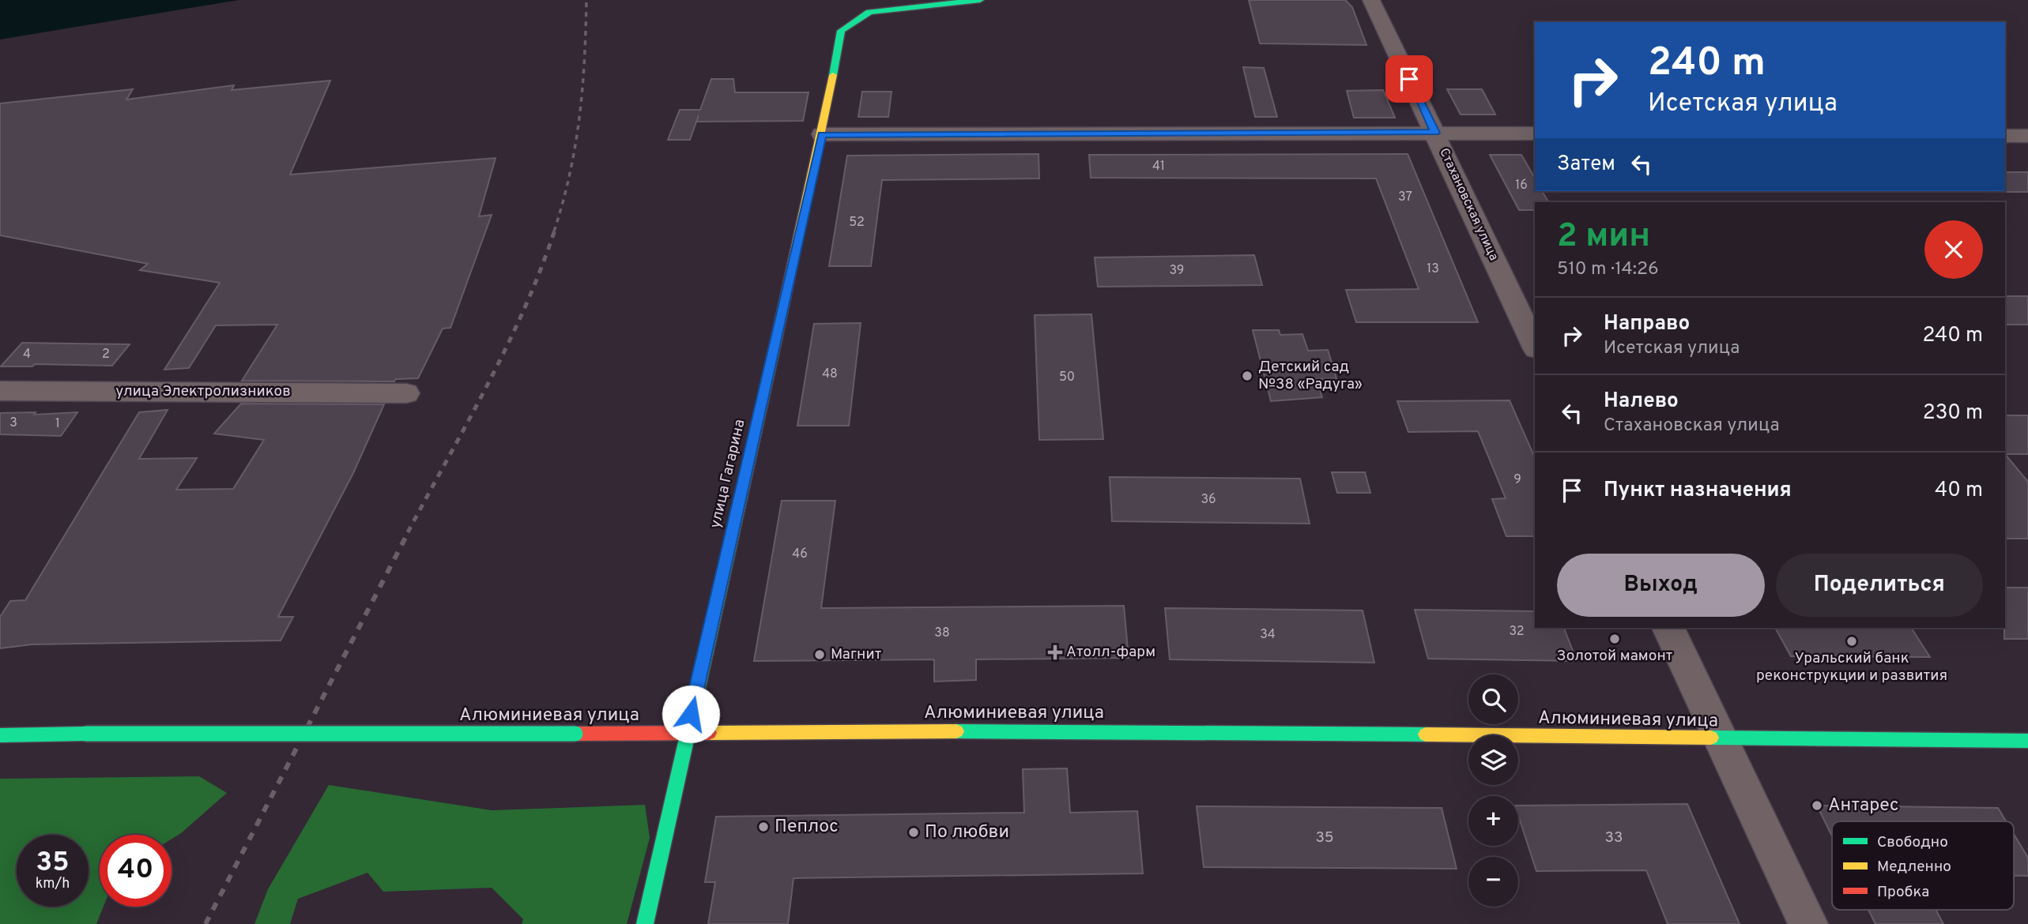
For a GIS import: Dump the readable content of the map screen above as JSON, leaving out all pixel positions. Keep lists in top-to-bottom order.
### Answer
{
  "streets": {
    "main road": ["улица Гагарина", "Алюминиевая улица"],
    "street": ["Стахановская улица", "улица Электролизников"]
  },
  "crossings": [
    ["улица Гагарина", "Алюминиевая улица"]
  ],
  "places": {
    "other": [
      "Детский сад №38 «Радуга»",
      "Золотой мамонт",
      "Уральский банк реконструкции и развития",
      "Магнит",
      "Антарес",
      "Пеплос",
      "По любви"
    ],
    "health": ["Атолл-фарм"]
  },
  "house_numbers": [
    "41",
    "16",
    "37",
    "52",
    "13",
    "39",
    "4",
    "2",
    "48",
    "50",
    "3",
    "1",
    "9",
    "36",
    "46",
    "32",
    "38",
    "34",
    "35",
    "33"
  ],
  "legend": ["Свободно", "Медленно", "Пробка"],
  "page": {
    "turn": ["240 m", "Исетская улица"],
    "then": "Затем",
    "heading": ["2 мин", "510 m · 14:26"],
    "list": [
      {
        "name": "Направо",
        "note": "Исетская улица",
        "value": "240 m"
      },
      {
        "name": "Налево",
        "note": "Стахановская улица",
        "value": "230 m"
      },
      {
        "name": "Пункт назначения",
        "value": "40 m"
      }
    ],
    "buttons": ["Выход", "Поделиться"],
    "map_buttons": ["+", "−"],
    "speed": "35 km/h",
    "limit": "40"
  }
}
